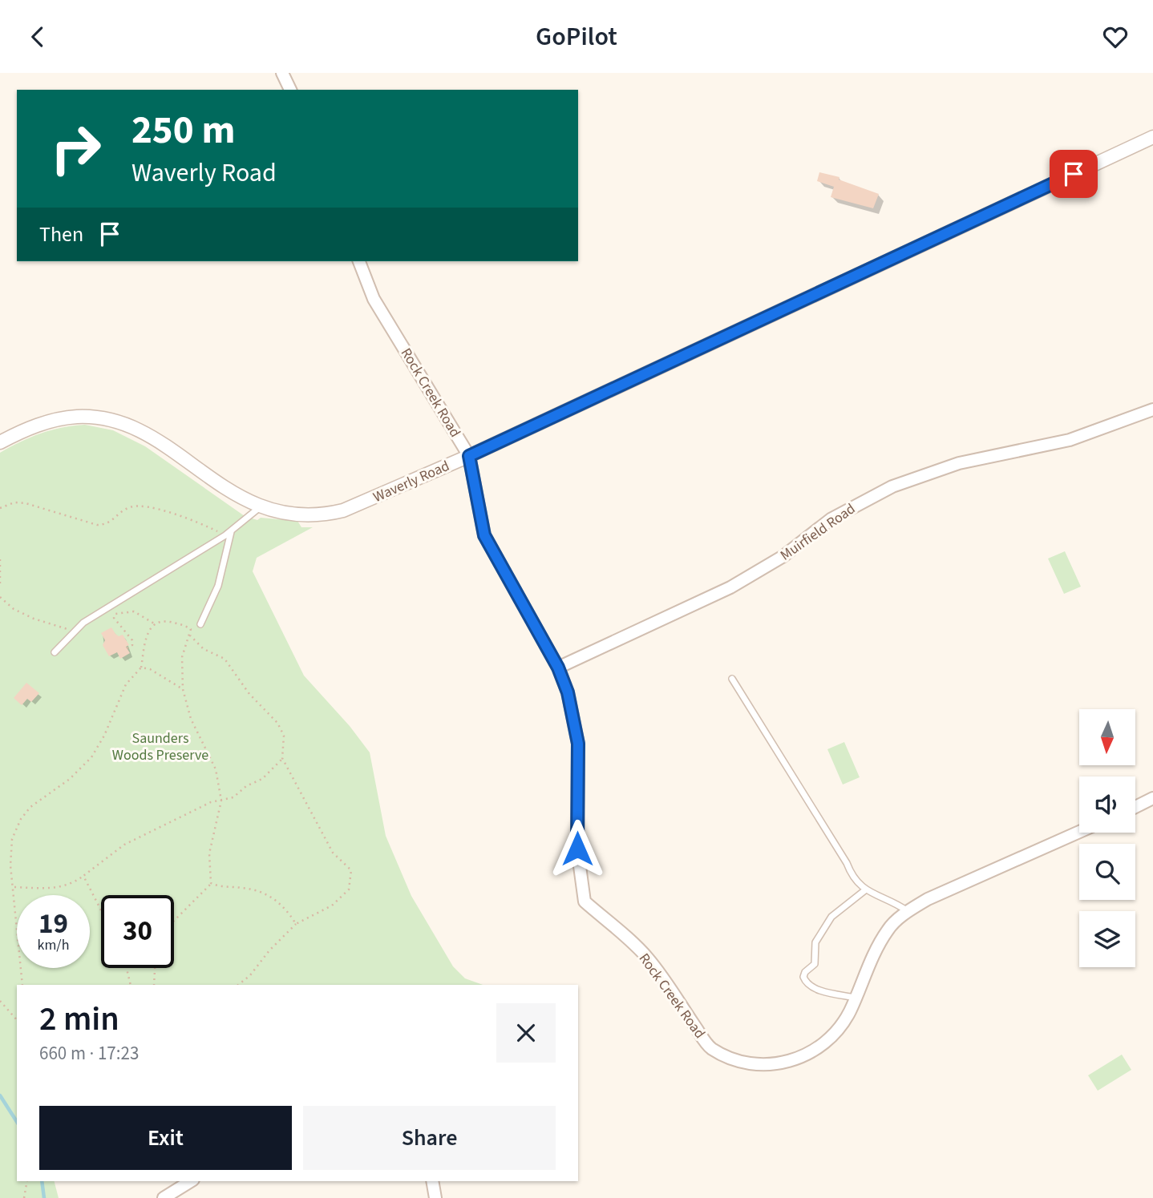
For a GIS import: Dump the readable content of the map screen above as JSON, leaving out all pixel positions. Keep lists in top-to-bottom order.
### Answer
{
  "streets": {
    "street": ["Rock Creek Road", "Waverly Road", "Muirfield Road"]
  },
  "crossings": [
    ["Rock Creek Road", "Waverly Road"],
    ["Rock Creek Road", "Muirfield Road"]
  ],
  "parks": ["Saunders Woods Preserve"],
  "north": "bottom",
  "page": {
    "header": "GoPilot",
    "turn": ["250 m", "Waverly Road"],
    "then": "Then",
    "speed": "19 km/h",
    "limit": "30",
    "heading": ["2 min", "660 m · 17:23"],
    "buttons": ["Exit", "Share"]
  }
}
